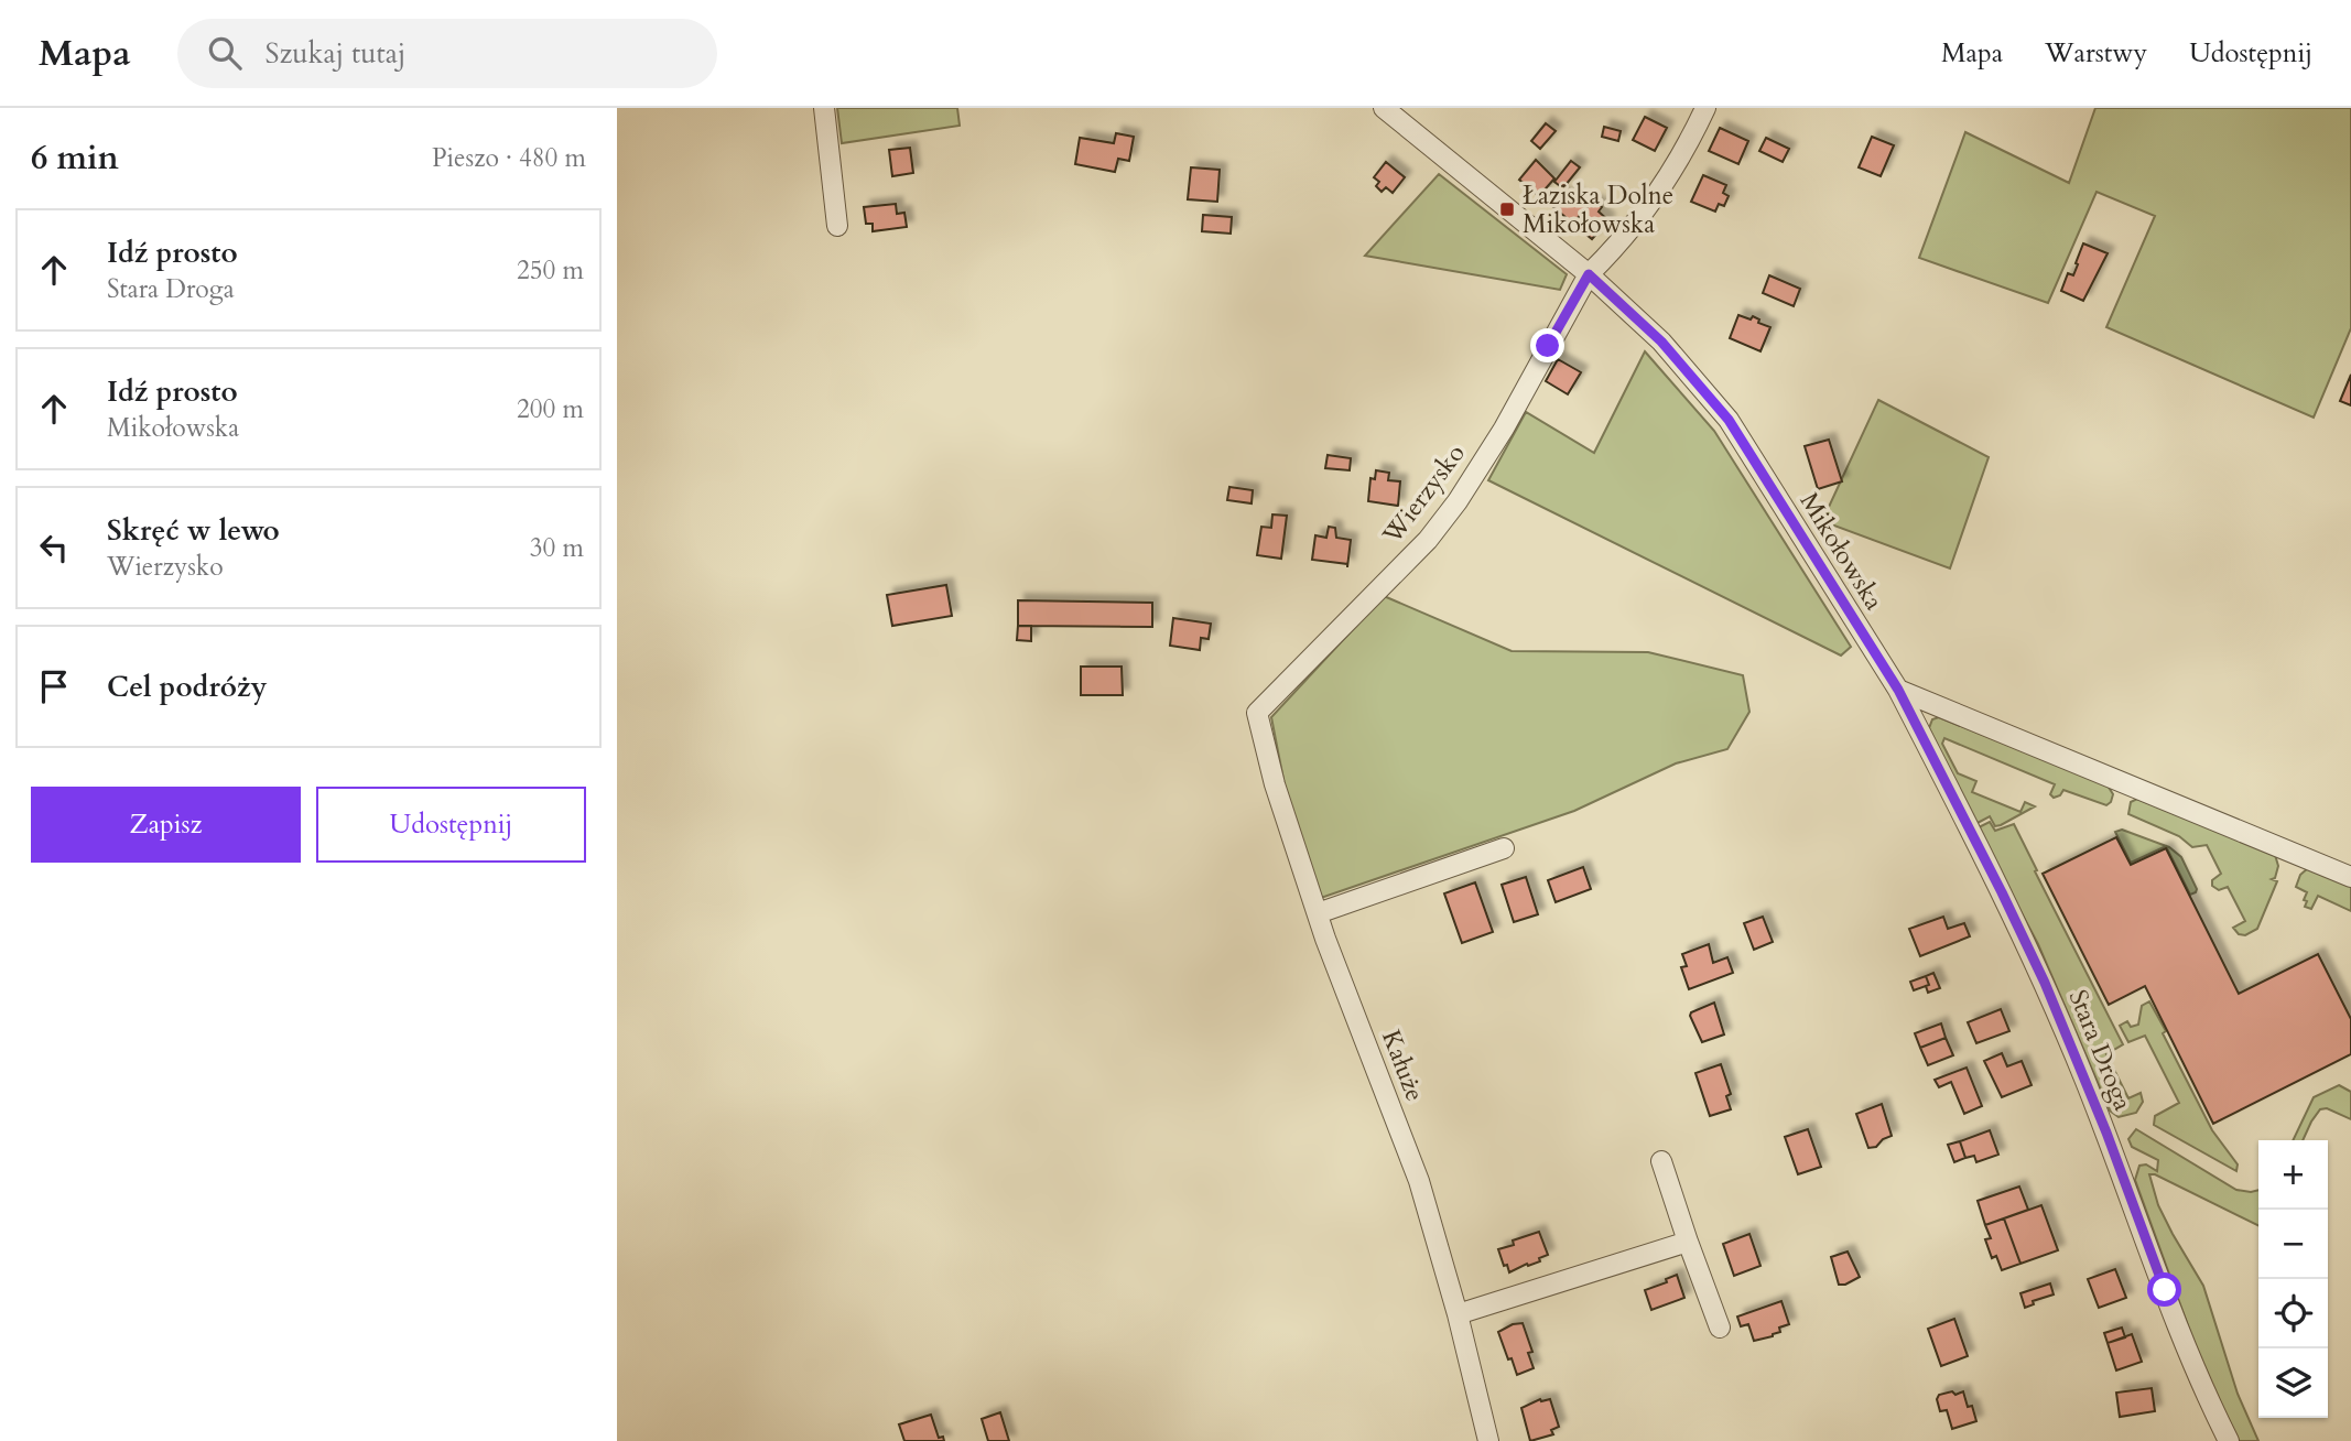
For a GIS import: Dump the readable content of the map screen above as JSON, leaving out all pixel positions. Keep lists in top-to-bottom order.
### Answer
{
  "streets": {
    "street": [
      "Wierzysko",
      "Mikołowska",
      "Stara Droga",
      "Kałuże"
    ]
  },
  "crossings": [
    ["Wierzysko", "Mikołowska"],
    ["Wierzysko", "Kałuże"],
    ["Mikołowska", "Stara Droga"]
  ],
  "places": {
    "transit": ["Łaziska Dolne Mikołowska"]
  },
  "page": {
    "header": "Mapa",
    "search": "Szukaj tutaj",
    "nav": ["Mapa", "Warstwy", "Udostępnij"],
    "heading": ["6 min", "Pieszo · 480 m"],
    "list": [
      ["Idź prosto", "Stara Droga", "250 m"],
      ["Idź prosto", "Mikołowska", "200 m"],
      ["Skręć w lewo", "Wierzysko", "30 m"],
      "Cel podróży"
    ],
    "buttons": ["Zapisz", "Udostępnij"],
    "map_buttons": ["+", "−"]
  }
}
